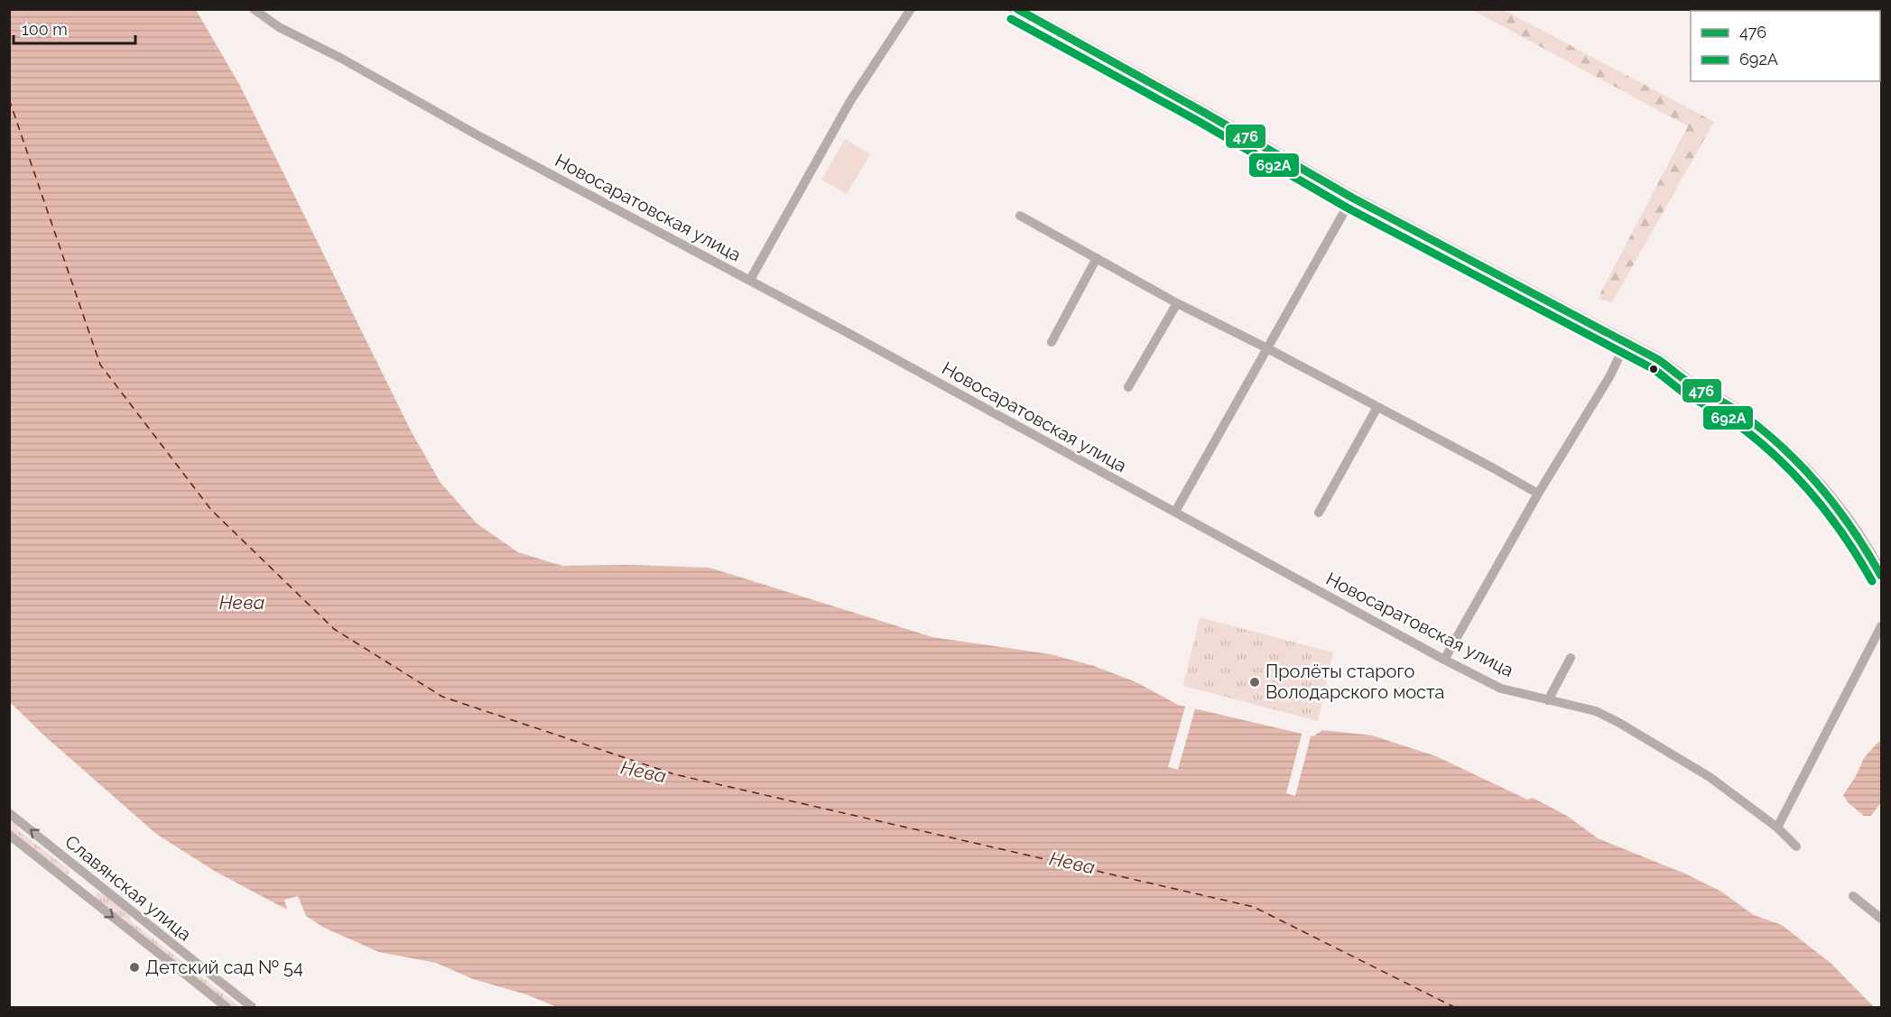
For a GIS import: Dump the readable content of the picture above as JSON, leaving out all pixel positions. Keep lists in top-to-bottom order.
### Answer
{
  "streets": {
    "street": ["Новосаратовская улица", "Славянская улица"]
  },
  "water": ["Нева"],
  "places": ["Пролёты старого Володарского моста", "Детский сад № 54"],
  "lines": ["transit line 476", "transit line 692А"],
  "legend": ["476", "692А"],
  "scale_bar": "100 m"
}
